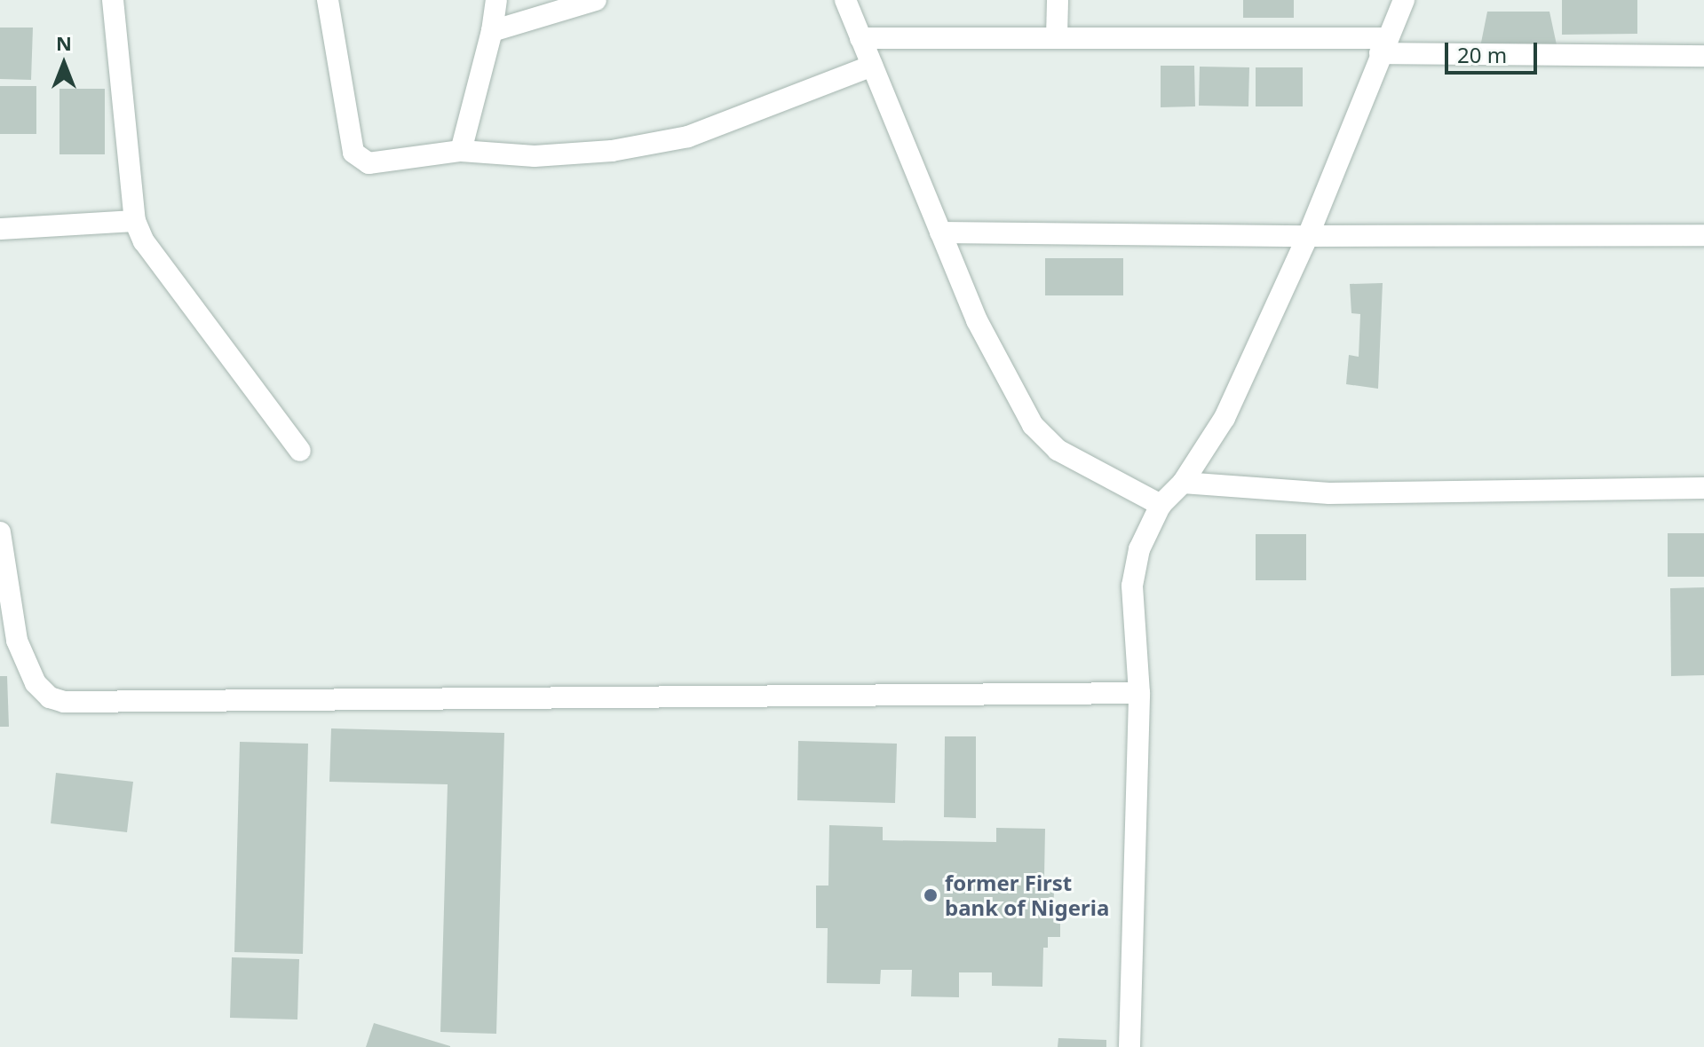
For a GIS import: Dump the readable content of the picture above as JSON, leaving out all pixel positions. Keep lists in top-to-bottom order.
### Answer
{
  "places": ["former First bank of Nigeria"],
  "scale_bar": "20 m",
  "north": "top"
}
